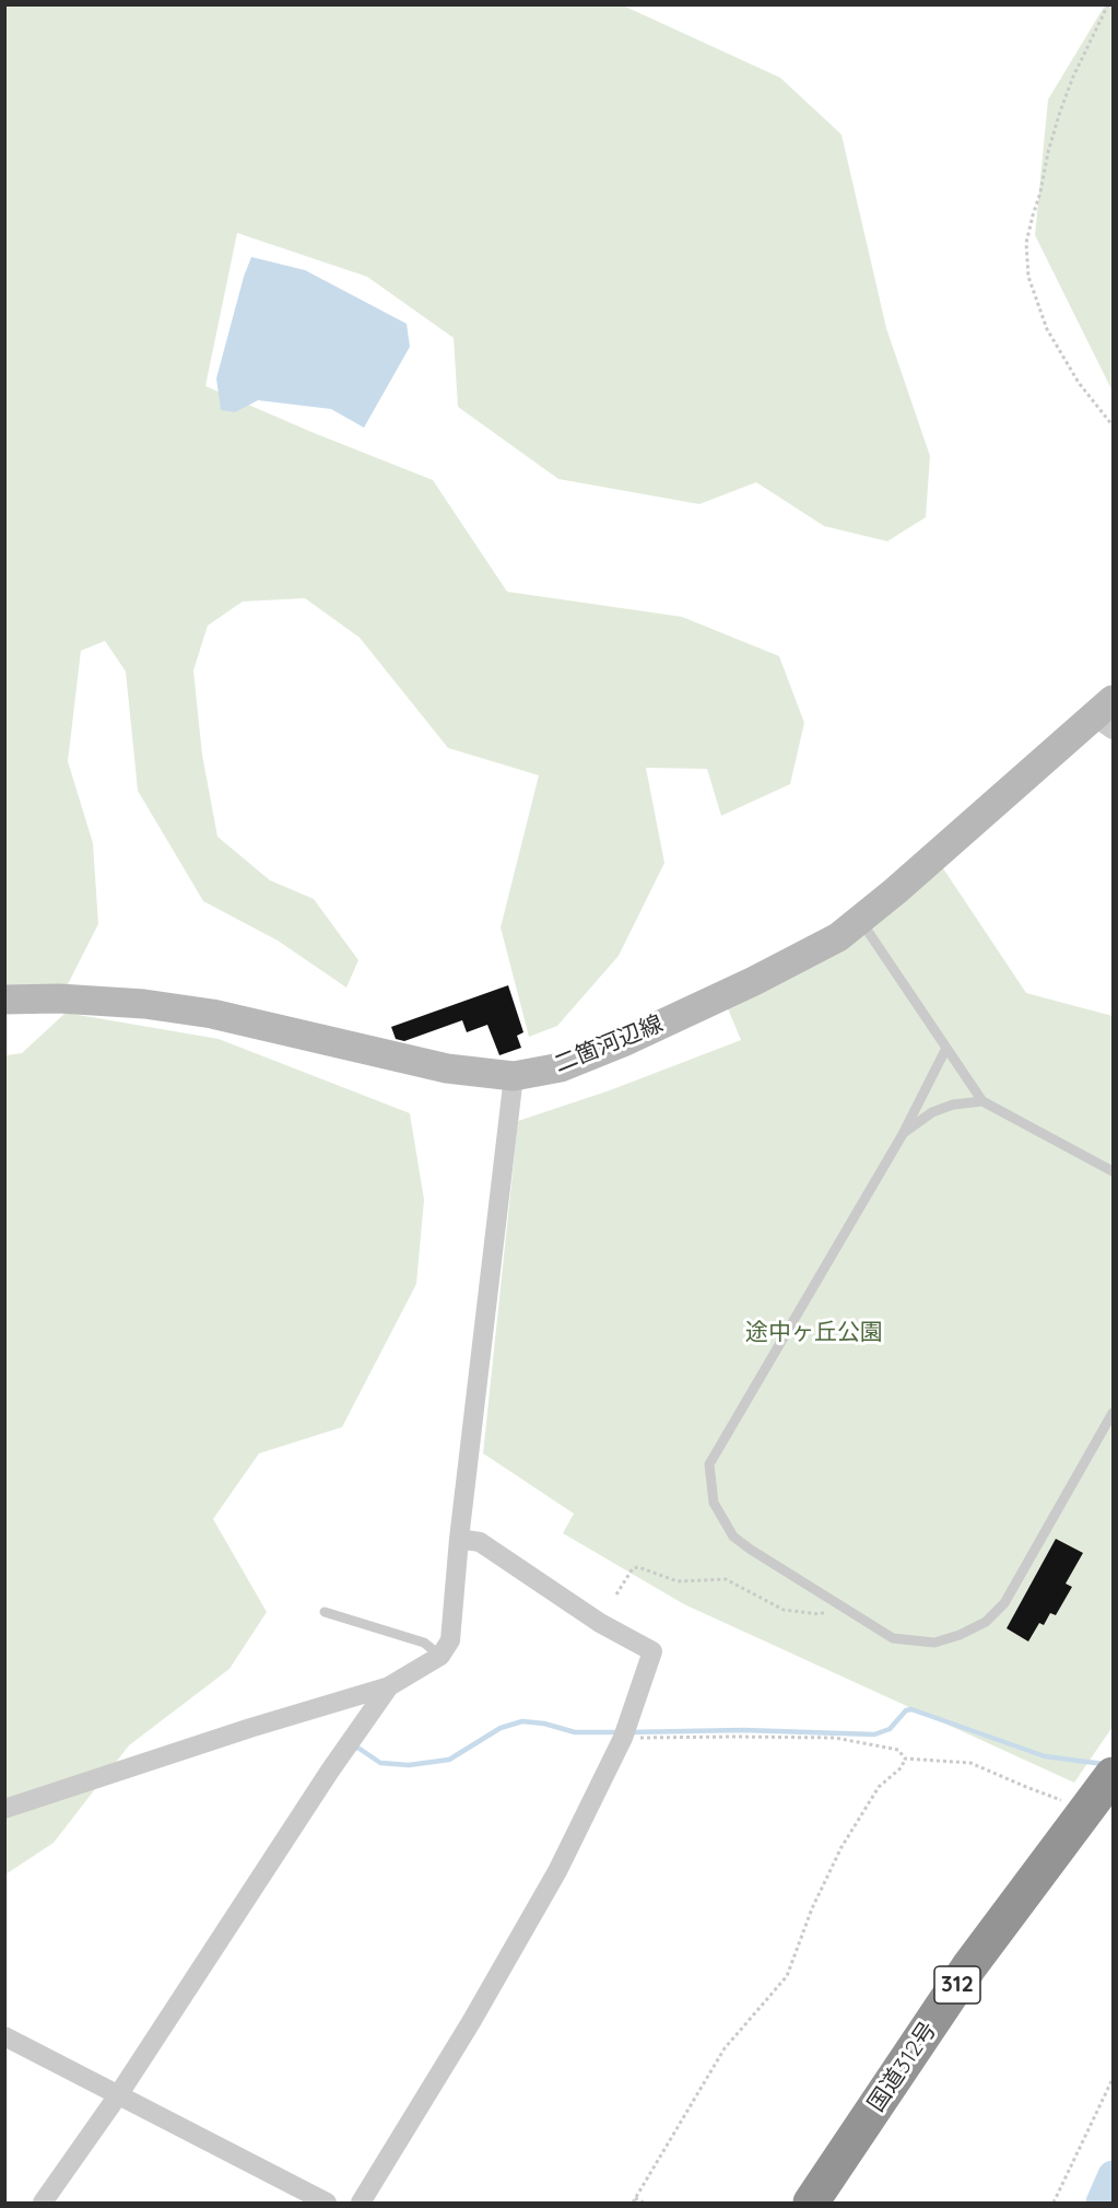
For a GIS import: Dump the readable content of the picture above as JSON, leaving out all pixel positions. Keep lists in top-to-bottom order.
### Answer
{
  "streets": {
    "highway": ["312", "国道312号"],
    "main road": ["二箇河辺線"]
  },
  "parks": ["途中ヶ丘公園"]
}
